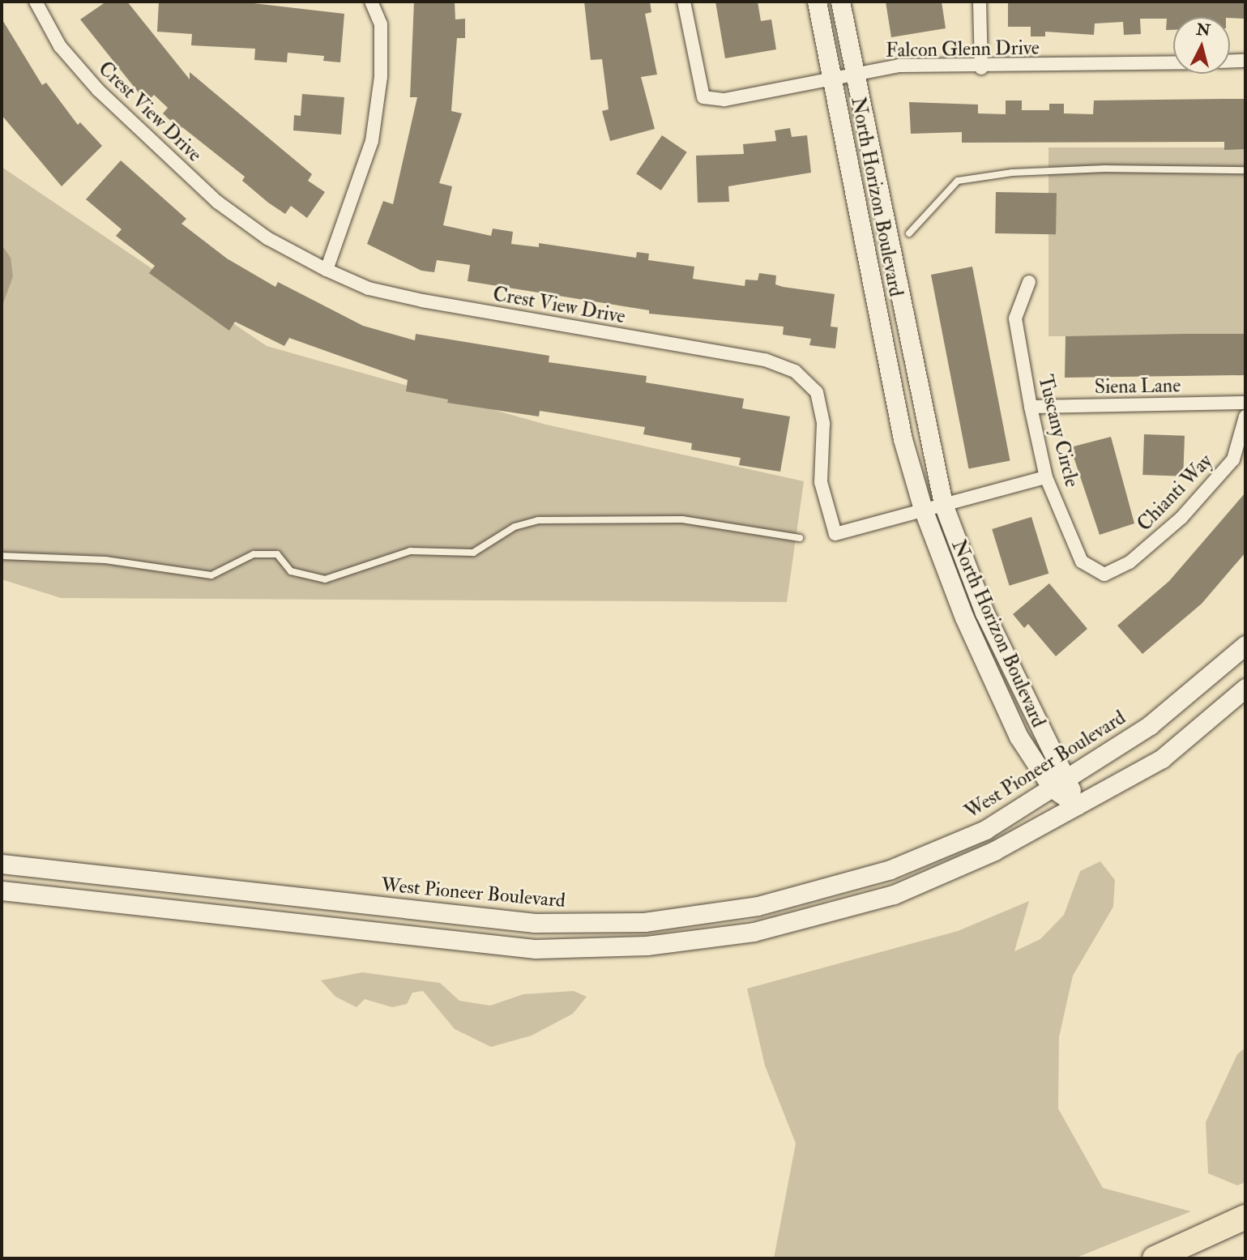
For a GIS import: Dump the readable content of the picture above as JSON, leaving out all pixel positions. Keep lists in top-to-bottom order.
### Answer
{
  "streets": {
    "main road": ["North Horizon Boulevard", "West Pioneer Boulevard"],
    "street": [
      "Falcon Glenn Drive",
      "Crest View Drive",
      "Siena Lane",
      "Tuscany Circle",
      "Chianti Way"
    ]
  },
  "crossings": [
    ["Falcon Glenn Drive", "North Horizon Boulevard"],
    ["Crest View Drive", "North Horizon Boulevard"],
    ["Crest View Drive", "Tuscany Circle"],
    ["North Horizon Boulevard", "West Pioneer Boulevard"],
    ["Siena Lane", "Tuscany Circle"],
    ["Tuscany Circle", "Chianti Way"]
  ],
  "north": "top"
}
